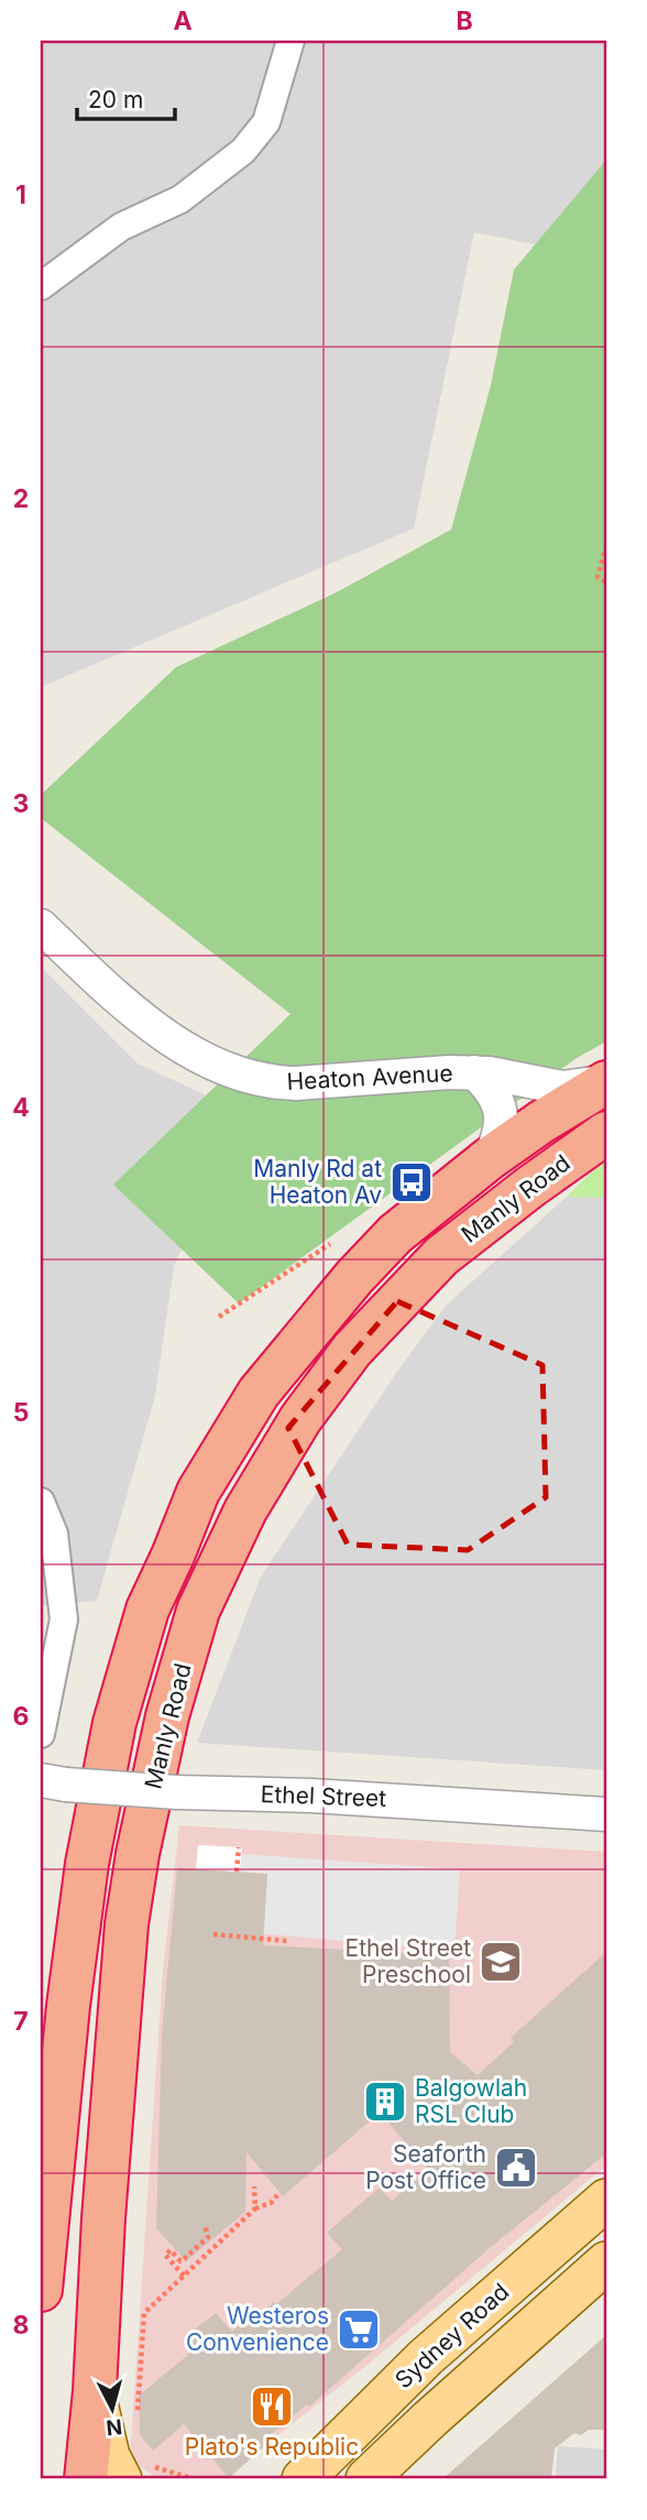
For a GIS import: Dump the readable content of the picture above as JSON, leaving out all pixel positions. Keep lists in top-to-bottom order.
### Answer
{
  "streets": {
    "highway": ["Manly Road"],
    "main road": ["Sydney Road"],
    "street": ["Heaton Avenue", "Ethel Street"]
  },
  "crossings": [
    ["Heaton Avenue", "Manly Road"]
  ],
  "places": {
    "bus stop": ["Manly Rd at Heaton Av"],
    "school or university": ["Ethel Street Preschool"],
    "building": ["Balgowlah RSL Club"],
    "public building": ["Seaforth Post Office"],
    "supermarket": ["Westeros Convenience"],
    "restaurant": ["Plato's Republic"]
  },
  "scale_bar": "20 m",
  "north": "bottom",
  "grid": {
    "columns": ["A", "B"],
    "rows": [
      "1",
      "2",
      "3",
      "4",
      "5",
      "6",
      "7",
      "8"
    ]
  }
}
